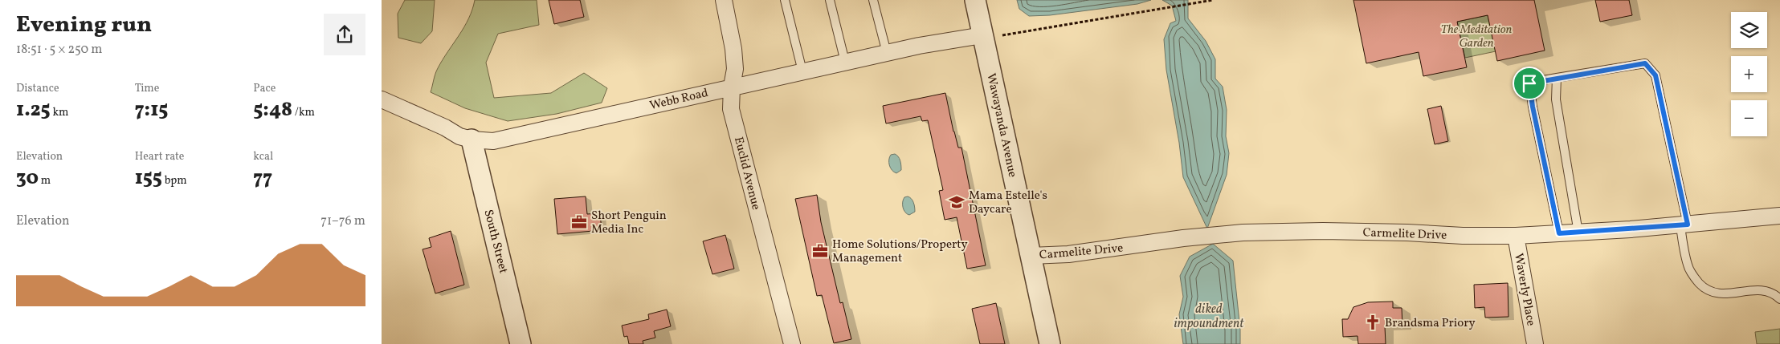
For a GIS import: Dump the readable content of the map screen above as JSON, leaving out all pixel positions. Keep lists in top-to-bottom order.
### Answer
{
  "streets": {
    "street": [
      "Webb Road",
      "Wawayanda Avenue",
      "Euclid Avenue",
      "Carmelite Drive",
      "South Street",
      "Waverly Place"
    ]
  },
  "crossings": [
    ["Webb Road", "Wawayanda Avenue"],
    ["Webb Road", "Euclid Avenue"],
    ["Webb Road", "South Street"],
    ["Wawayanda Avenue", "Carmelite Drive"],
    ["Carmelite Drive", "Waverly Place"]
  ],
  "water": ["diked impoundment"],
  "parks": ["The Meditation Garden"],
  "places": {
    "school or university": ["Mama Estelle's Daycare"],
    "office": ["Short Penguin Media Inc", "Home Solutions/Property Management"],
    "church": ["Brandsma Priory"]
  },
  "page": {
    "heading": ["Evening run", "18:51 · 5 × 250 m"],
    "map_buttons": ["+", "−"],
    "stats": [
      ["Distance", "1.25 km"],
      ["Time", "7:15"],
      ["Pace", "5:48 /km"],
      ["Elevation", "30 m"],
      ["Heart rate", "155 bpm"],
      ["kcal", "77"]
    ],
    "chart": ["Elevation", "71–76 m"]
  }
}
